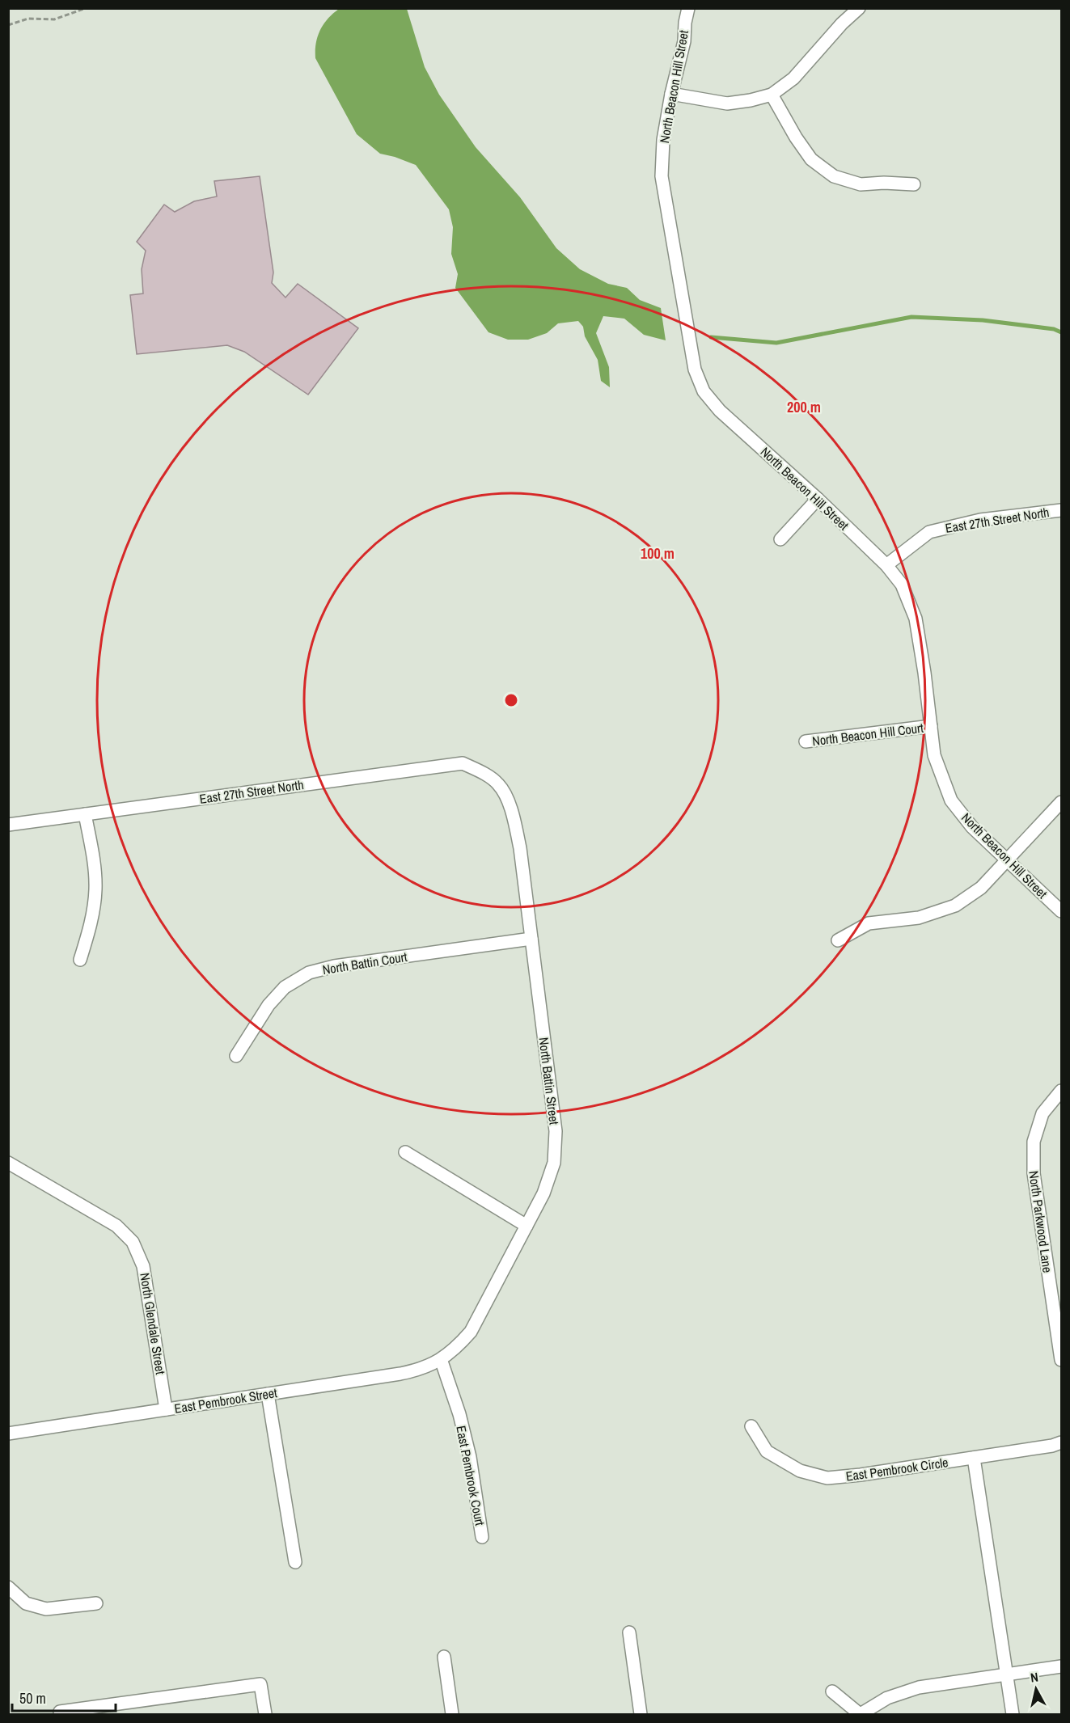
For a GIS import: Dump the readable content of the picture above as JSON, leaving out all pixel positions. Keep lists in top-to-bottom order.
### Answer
{
  "streets": {
    "street": [
      "North Beacon Hill Street",
      "East 27th Street North",
      "North Beacon Hill Court",
      "North Battin Court",
      "North Battin Street",
      "North Parkwood Lane",
      "North Glendale Street",
      "East Pembrook Street",
      "East Pembrook Circle",
      "East Pembrook Court"
    ]
  },
  "crossings": [
    ["North Beacon Hill Street", "East 27th Street North"],
    ["North Beacon Hill Street", "North Beacon Hill Court"],
    ["East 27th Street North", "North Battin Street"],
    ["North Battin Court", "North Battin Street"],
    ["North Battin Street", "East Pembrook Street"],
    ["North Battin Street", "East Pembrook Court"],
    ["North Glendale Street", "East Pembrook Street"],
    ["East Pembrook Street", "East Pembrook Court"]
  ],
  "scale_bar": "50 m",
  "north": "top",
  "rings": ["200 m", "100 m"]
}
